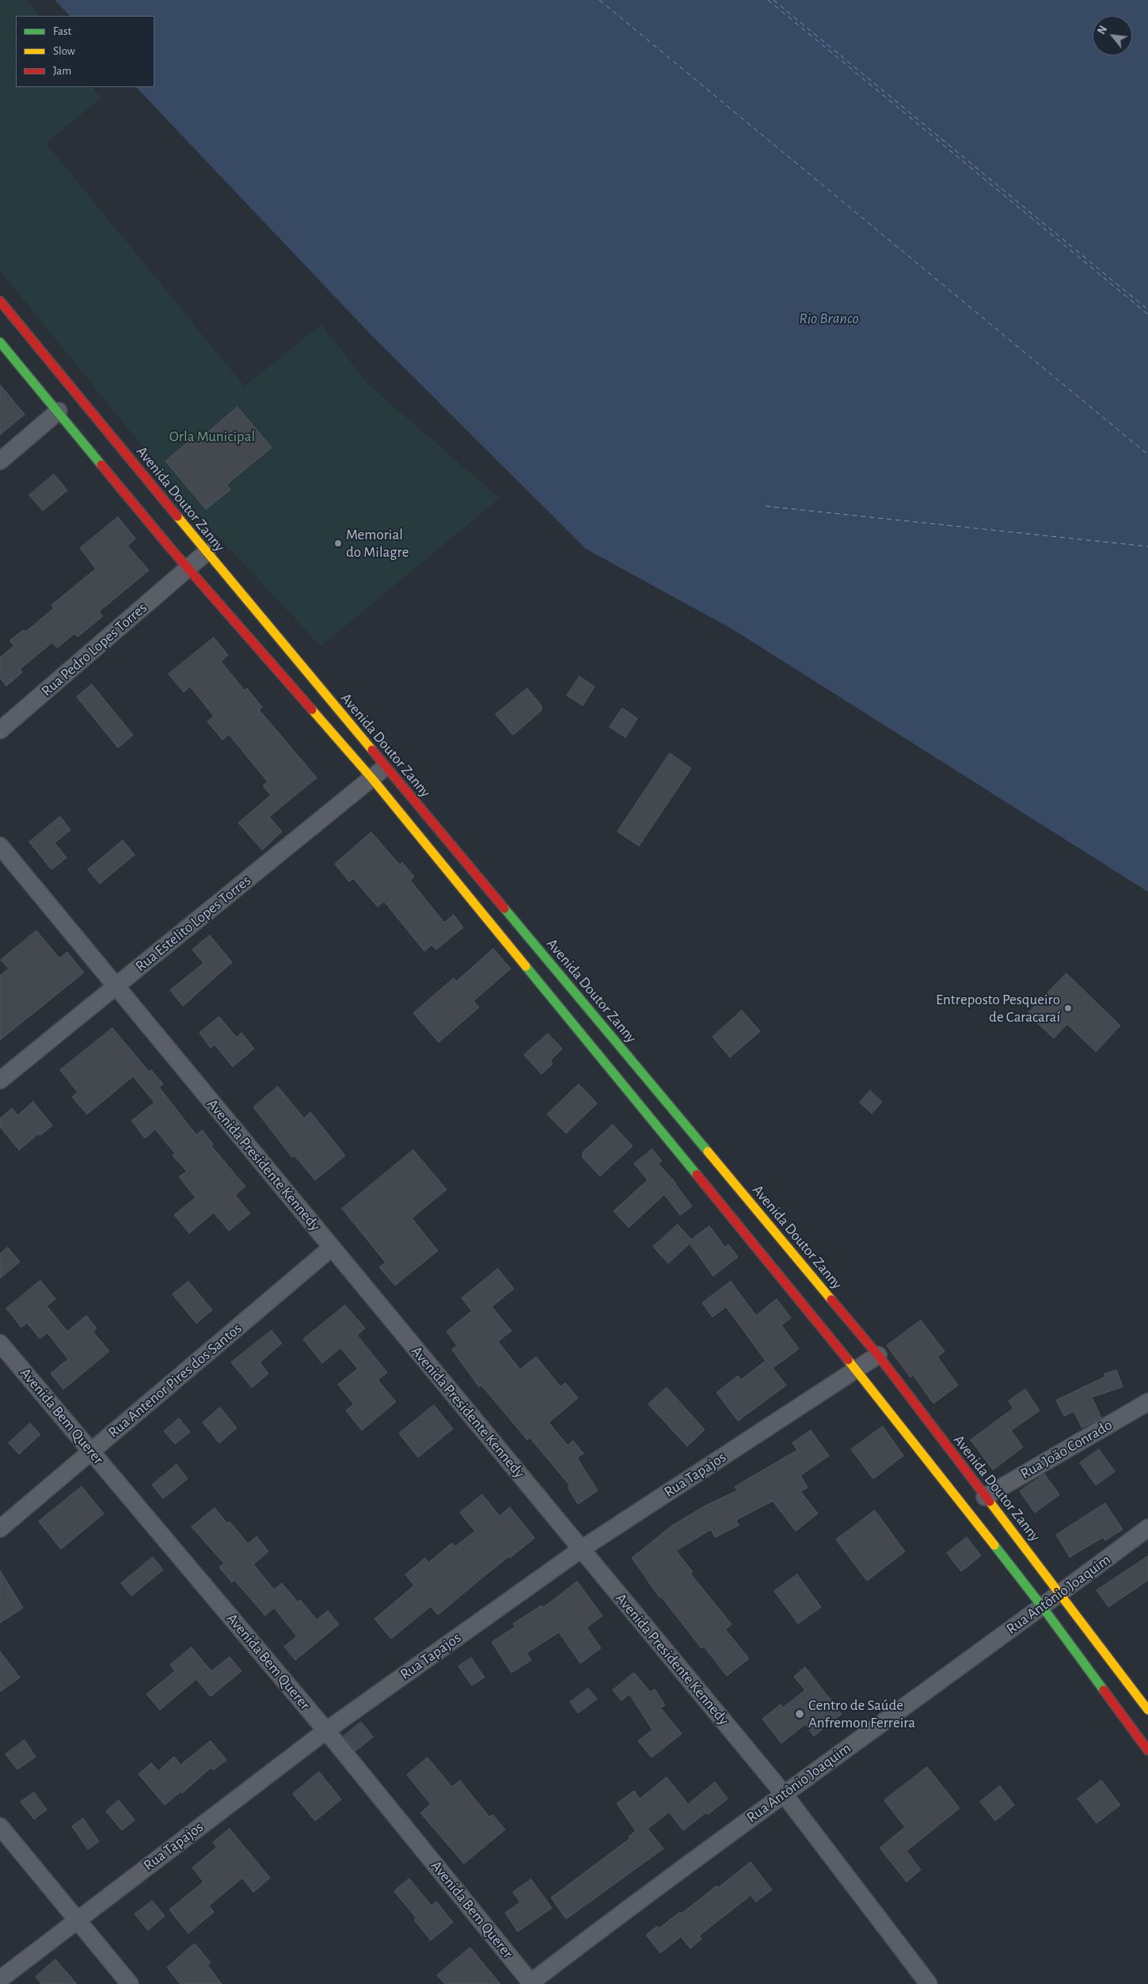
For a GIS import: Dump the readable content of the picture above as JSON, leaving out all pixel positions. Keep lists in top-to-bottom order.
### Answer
{
  "streets": {
    "street": [
      "Avenida Doutor Zanny",
      "Rua Pedro Lopes Torres",
      "Rua Estelito Lopes Torres",
      "Avenida Presidente Kennedy",
      "Rua Antenor Pires dos Santos",
      "Avenida Bem Querer",
      "Rua João Conrado",
      "Rua Tapajos",
      "Rua Antônio Joaquim"
    ]
  },
  "crossings": [
    ["Avenida Doutor Zanny", "Rua Pedro Lopes Torres"],
    ["Avenida Doutor Zanny", "Rua Estelito Lopes Torres"],
    ["Avenida Doutor Zanny", "Rua João Conrado"],
    ["Avenida Doutor Zanny", "Rua Tapajos"],
    ["Avenida Doutor Zanny", "Rua Antônio Joaquim"],
    ["Rua Estelito Lopes Torres", "Avenida Presidente Kennedy"],
    ["Avenida Presidente Kennedy", "Rua Antenor Pires dos Santos"],
    ["Avenida Presidente Kennedy", "Rua Tapajos"],
    ["Avenida Presidente Kennedy", "Rua Antônio Joaquim"],
    ["Rua Antenor Pires dos Santos", "Avenida Bem Querer"],
    ["Avenida Bem Querer", "Rua Tapajos"],
    ["Avenida Bem Querer", "Rua Antônio Joaquim"]
  ],
  "water": ["Rio Branco"],
  "parks": ["Orla Municipal"],
  "places": ["Memorial do Milagre", "Entreposto Pesqueiro de Caracaraí", "Centro de Saúde Anfremon Ferreira"],
  "legend": ["Fast", "Slow", "Jam"],
  "north": "top left"
}
